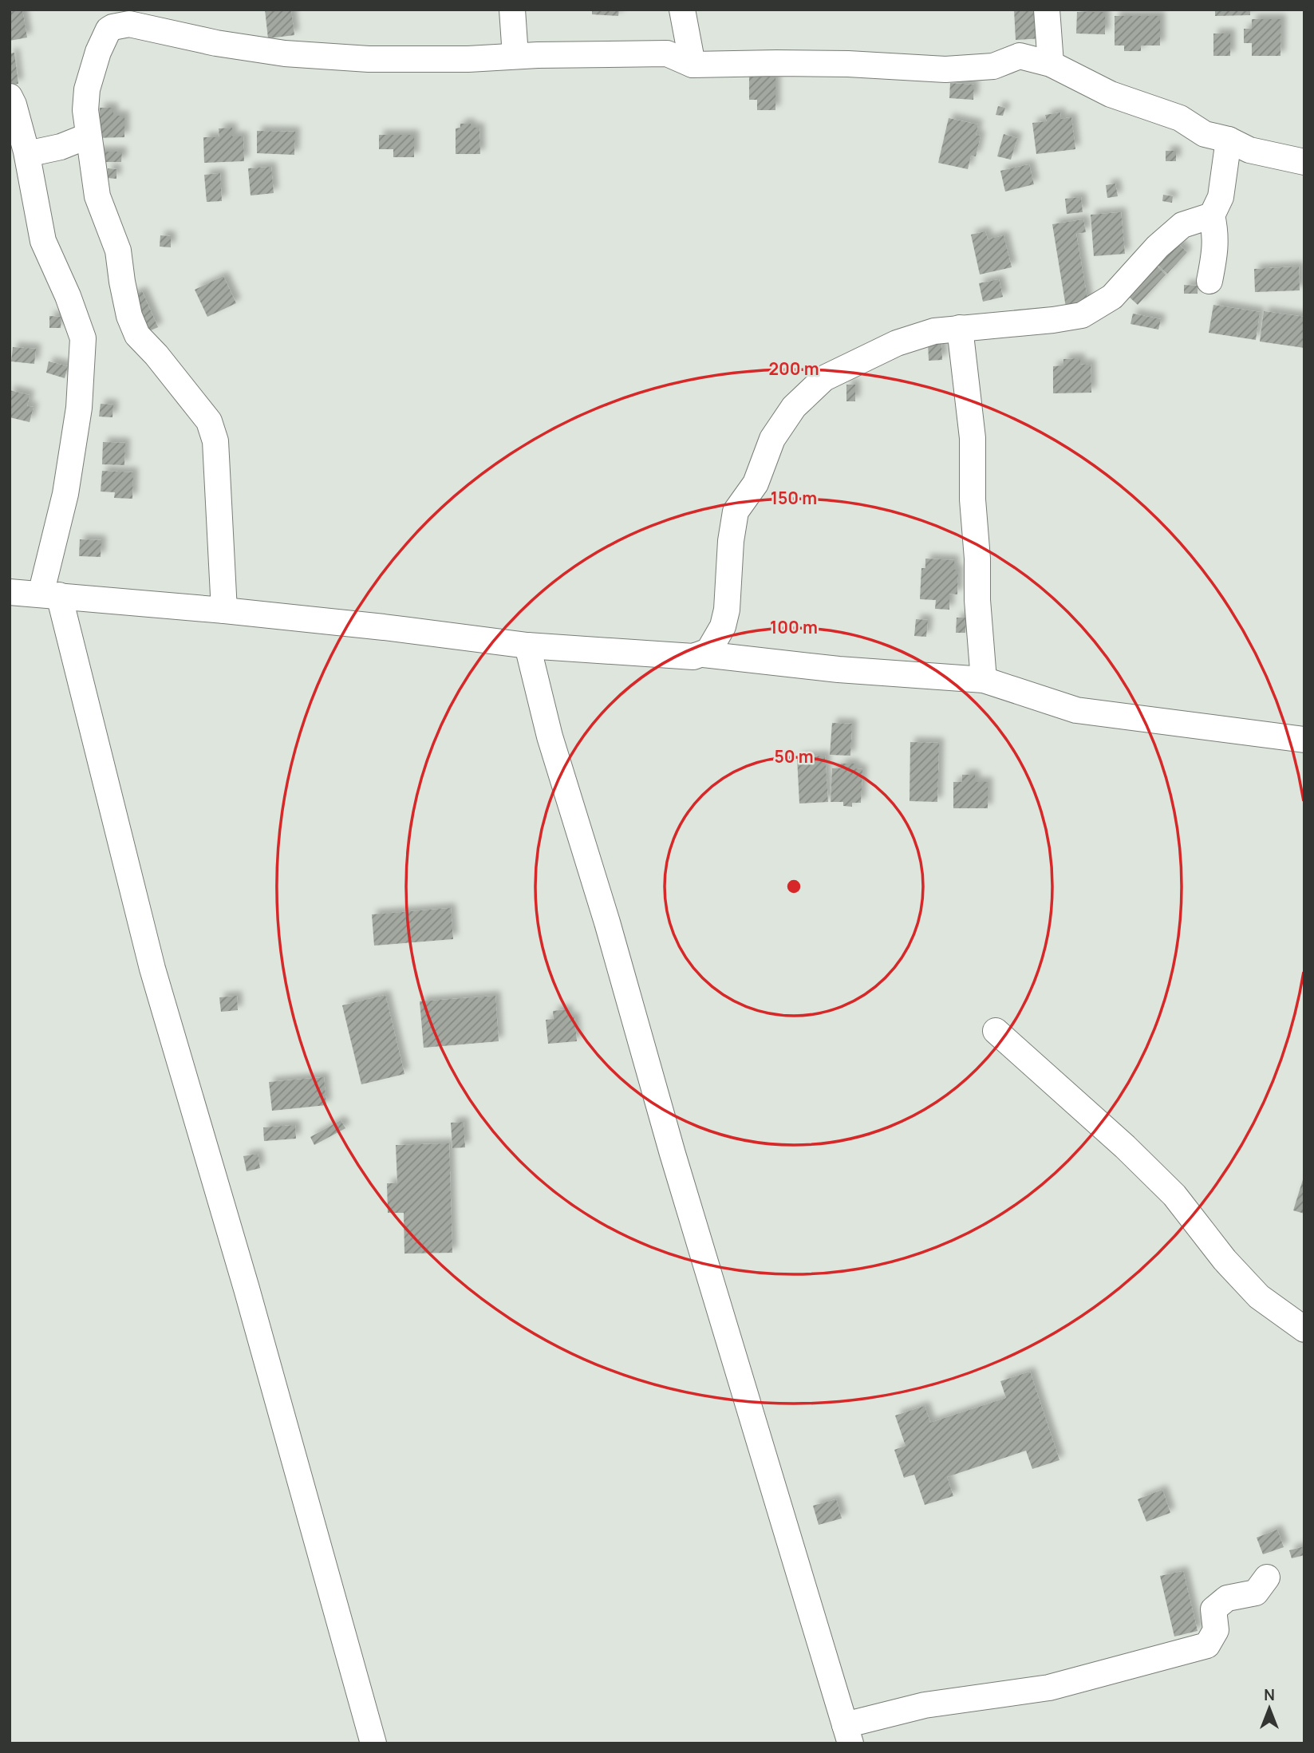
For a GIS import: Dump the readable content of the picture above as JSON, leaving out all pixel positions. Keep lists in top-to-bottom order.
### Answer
{
  "north": "top",
  "rings": [
    "200 m",
    "150 m",
    "100 m",
    "50 m"
  ]
}
